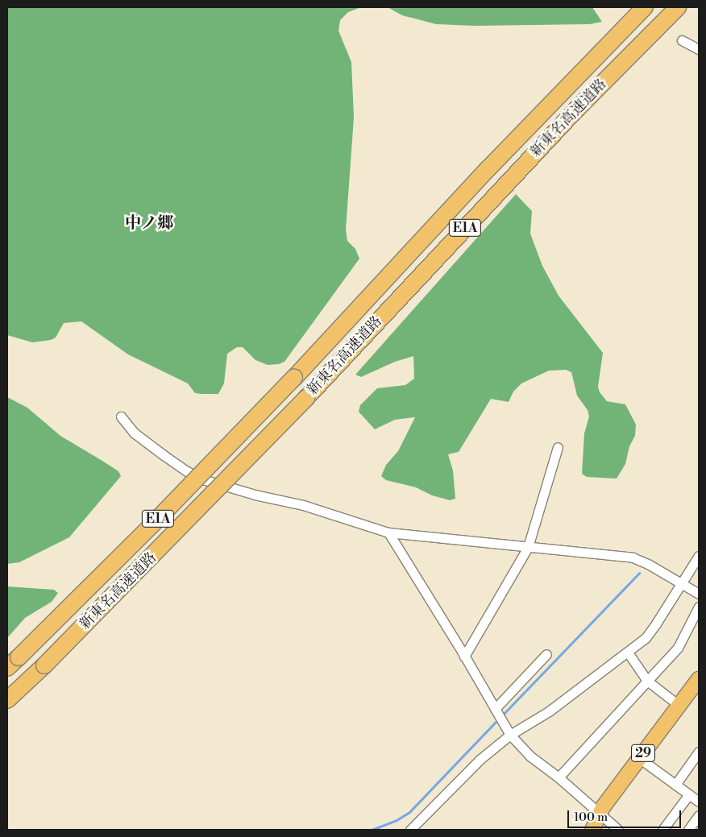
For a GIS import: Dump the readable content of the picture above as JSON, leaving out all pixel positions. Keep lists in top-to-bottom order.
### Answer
{
  "streets": {
    "highway": ["新東名高速道路", "E1A"],
    "main road": ["29"]
  },
  "districts": ["中ノ郷"],
  "scale_bar": "100 m"
}
